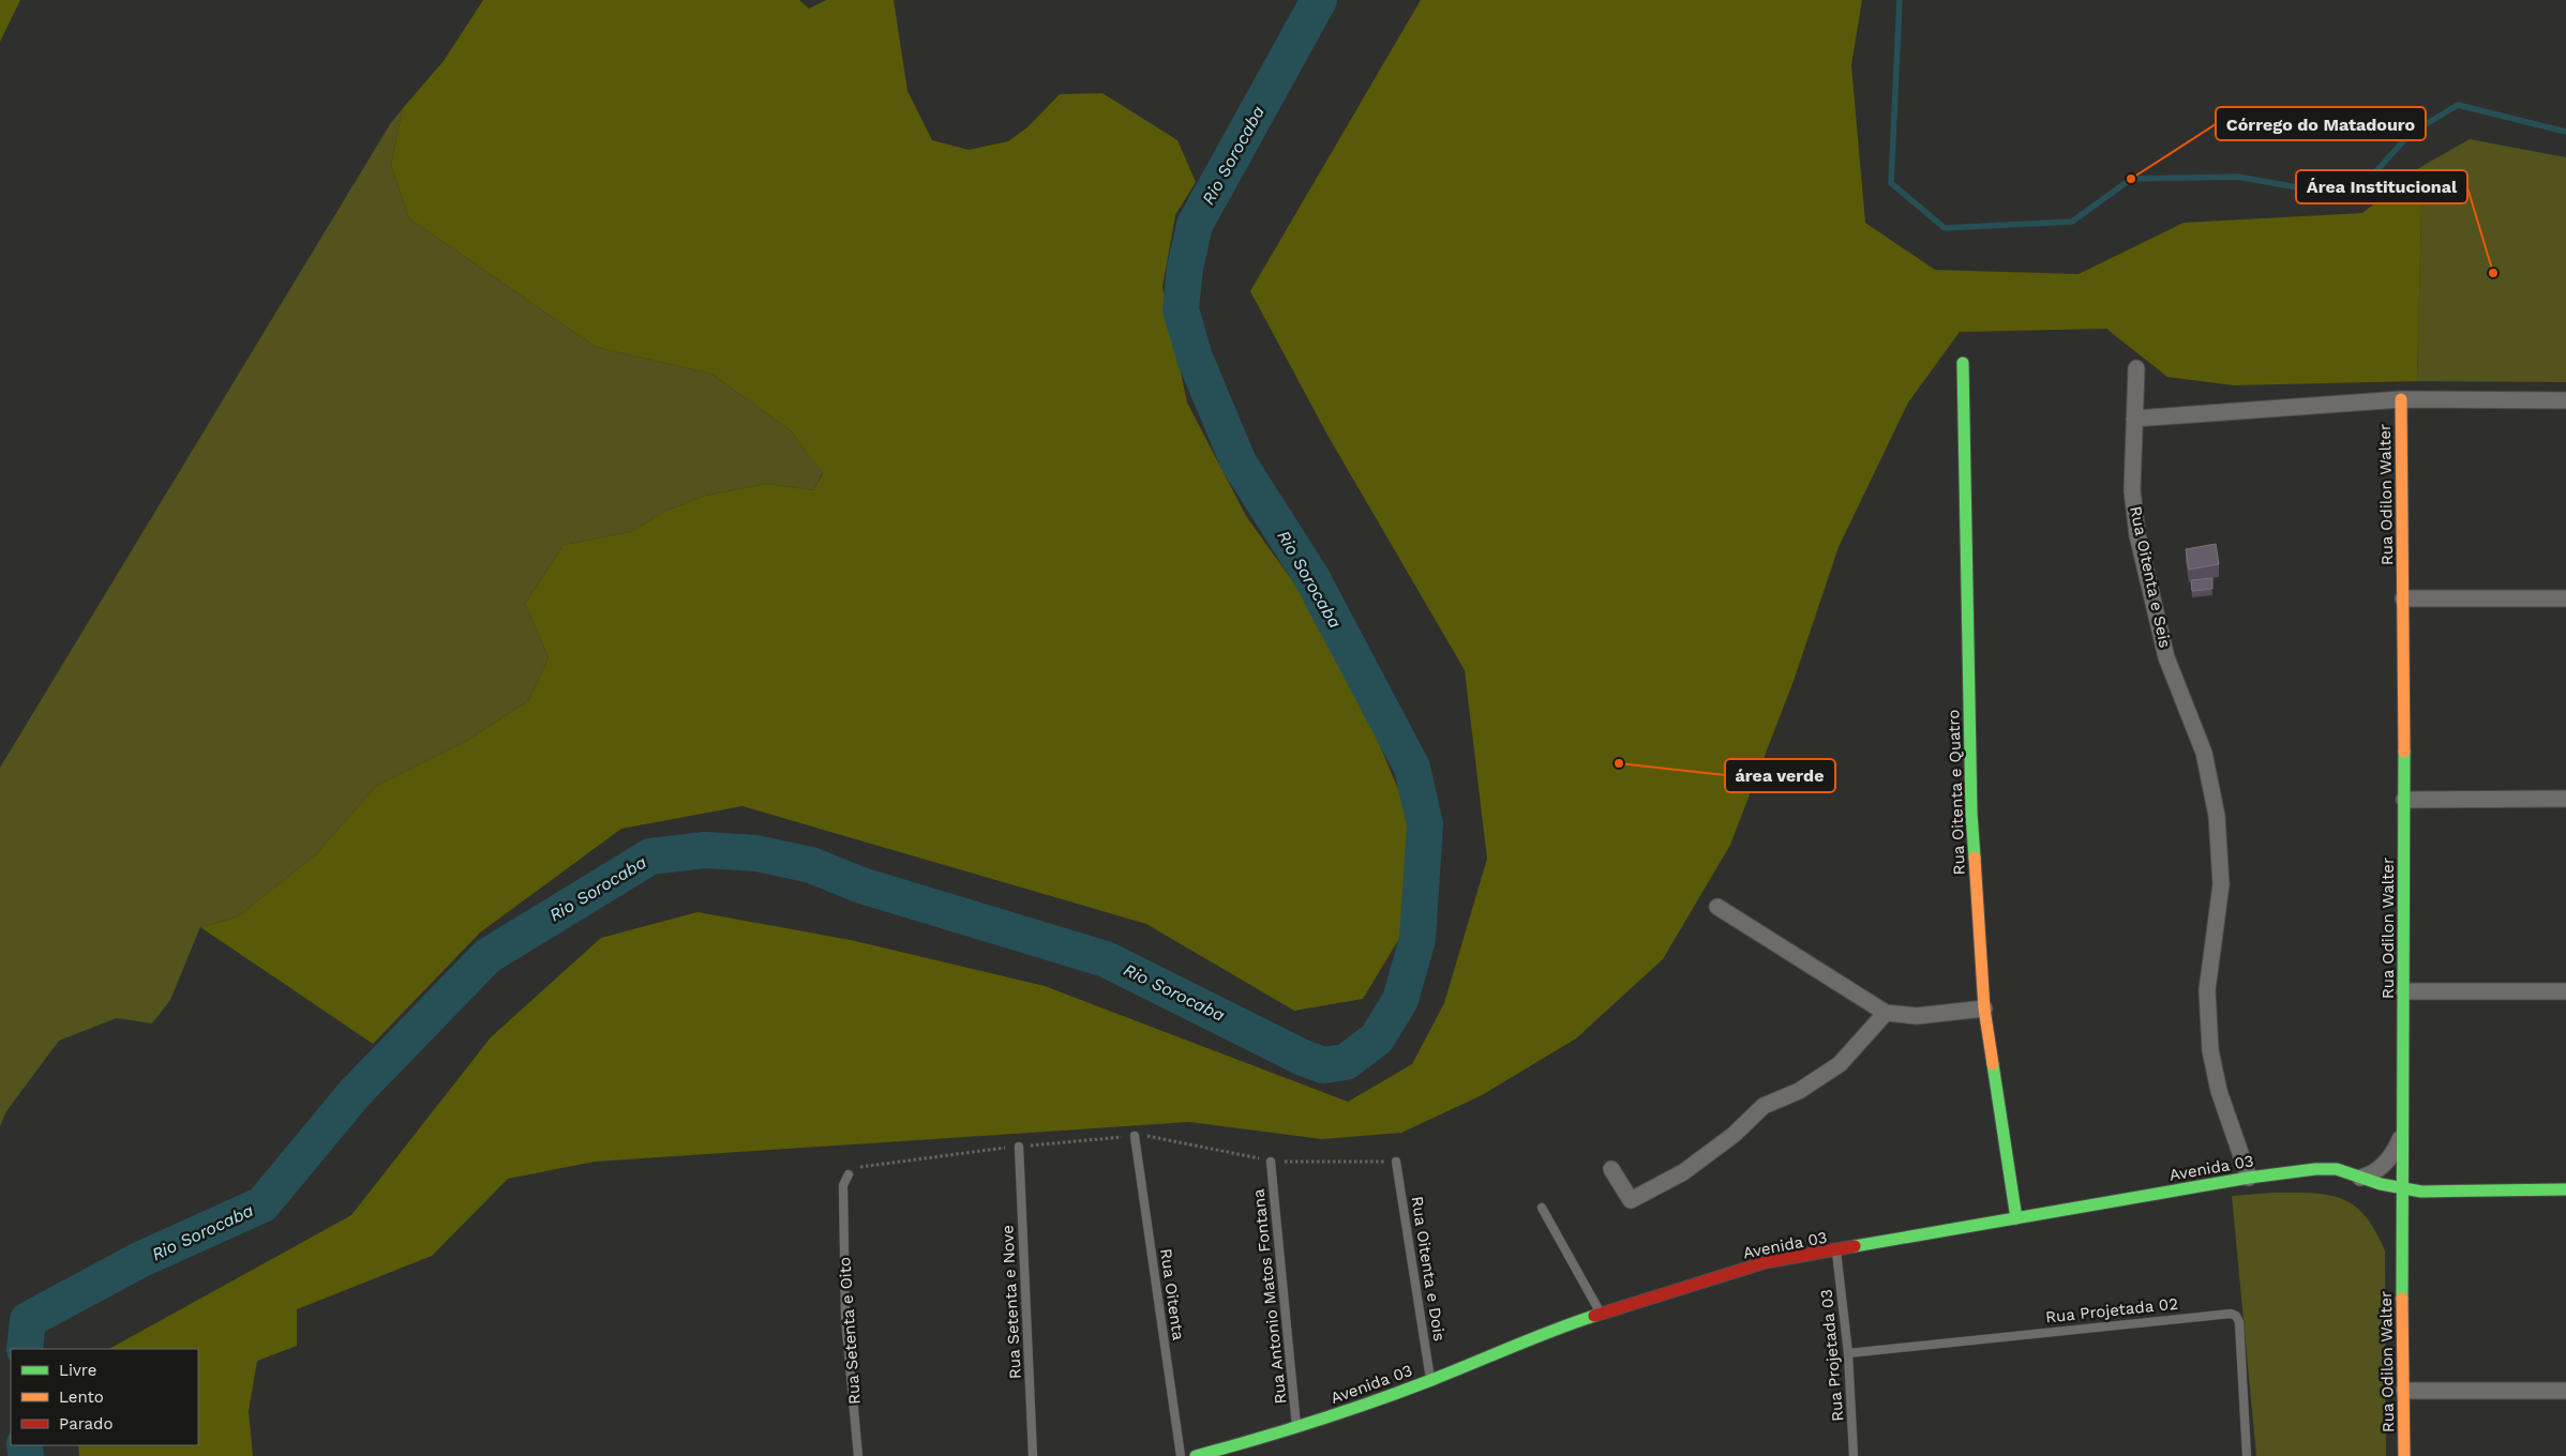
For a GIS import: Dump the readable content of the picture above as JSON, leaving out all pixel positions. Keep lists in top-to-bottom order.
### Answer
{
  "streets": {
    "street": [
      "Rua Odilon Walter",
      "Rua Oitenta e Seis",
      "Rua Oitenta e Quatro",
      "Avenida 03"
    ],
    "lane": [
      "Rua Oitenta e Dois",
      "Rua Oitenta",
      "Rua Antonio Matos Fontana",
      "Rua Setenta e Nove",
      "Rua Projetada 02",
      "Rua Setenta e Oito",
      "Rua Projetada 03"
    ]
  },
  "crossings": [
    ["Rua Odilon Walter", "Avenida 03"],
    ["Rua Oitenta e Seis", "Avenida 03"],
    ["Rua Oitenta e Quatro", "Avenida 03"],
    ["Avenida 03", "Rua Oitenta e Dois"],
    ["Avenida 03", "Rua Antonio Matos Fontana"],
    ["Avenida 03", "Rua Projetada 03"],
    ["Rua Projetada 02", "Rua Projetada 03"]
  ],
  "water": ["Rio Sorocaba"],
  "places": ["Córrego do Matadouro", "Área Institucional", "área verde"],
  "legend": ["Livre", "Lento", "Parado"]
}
